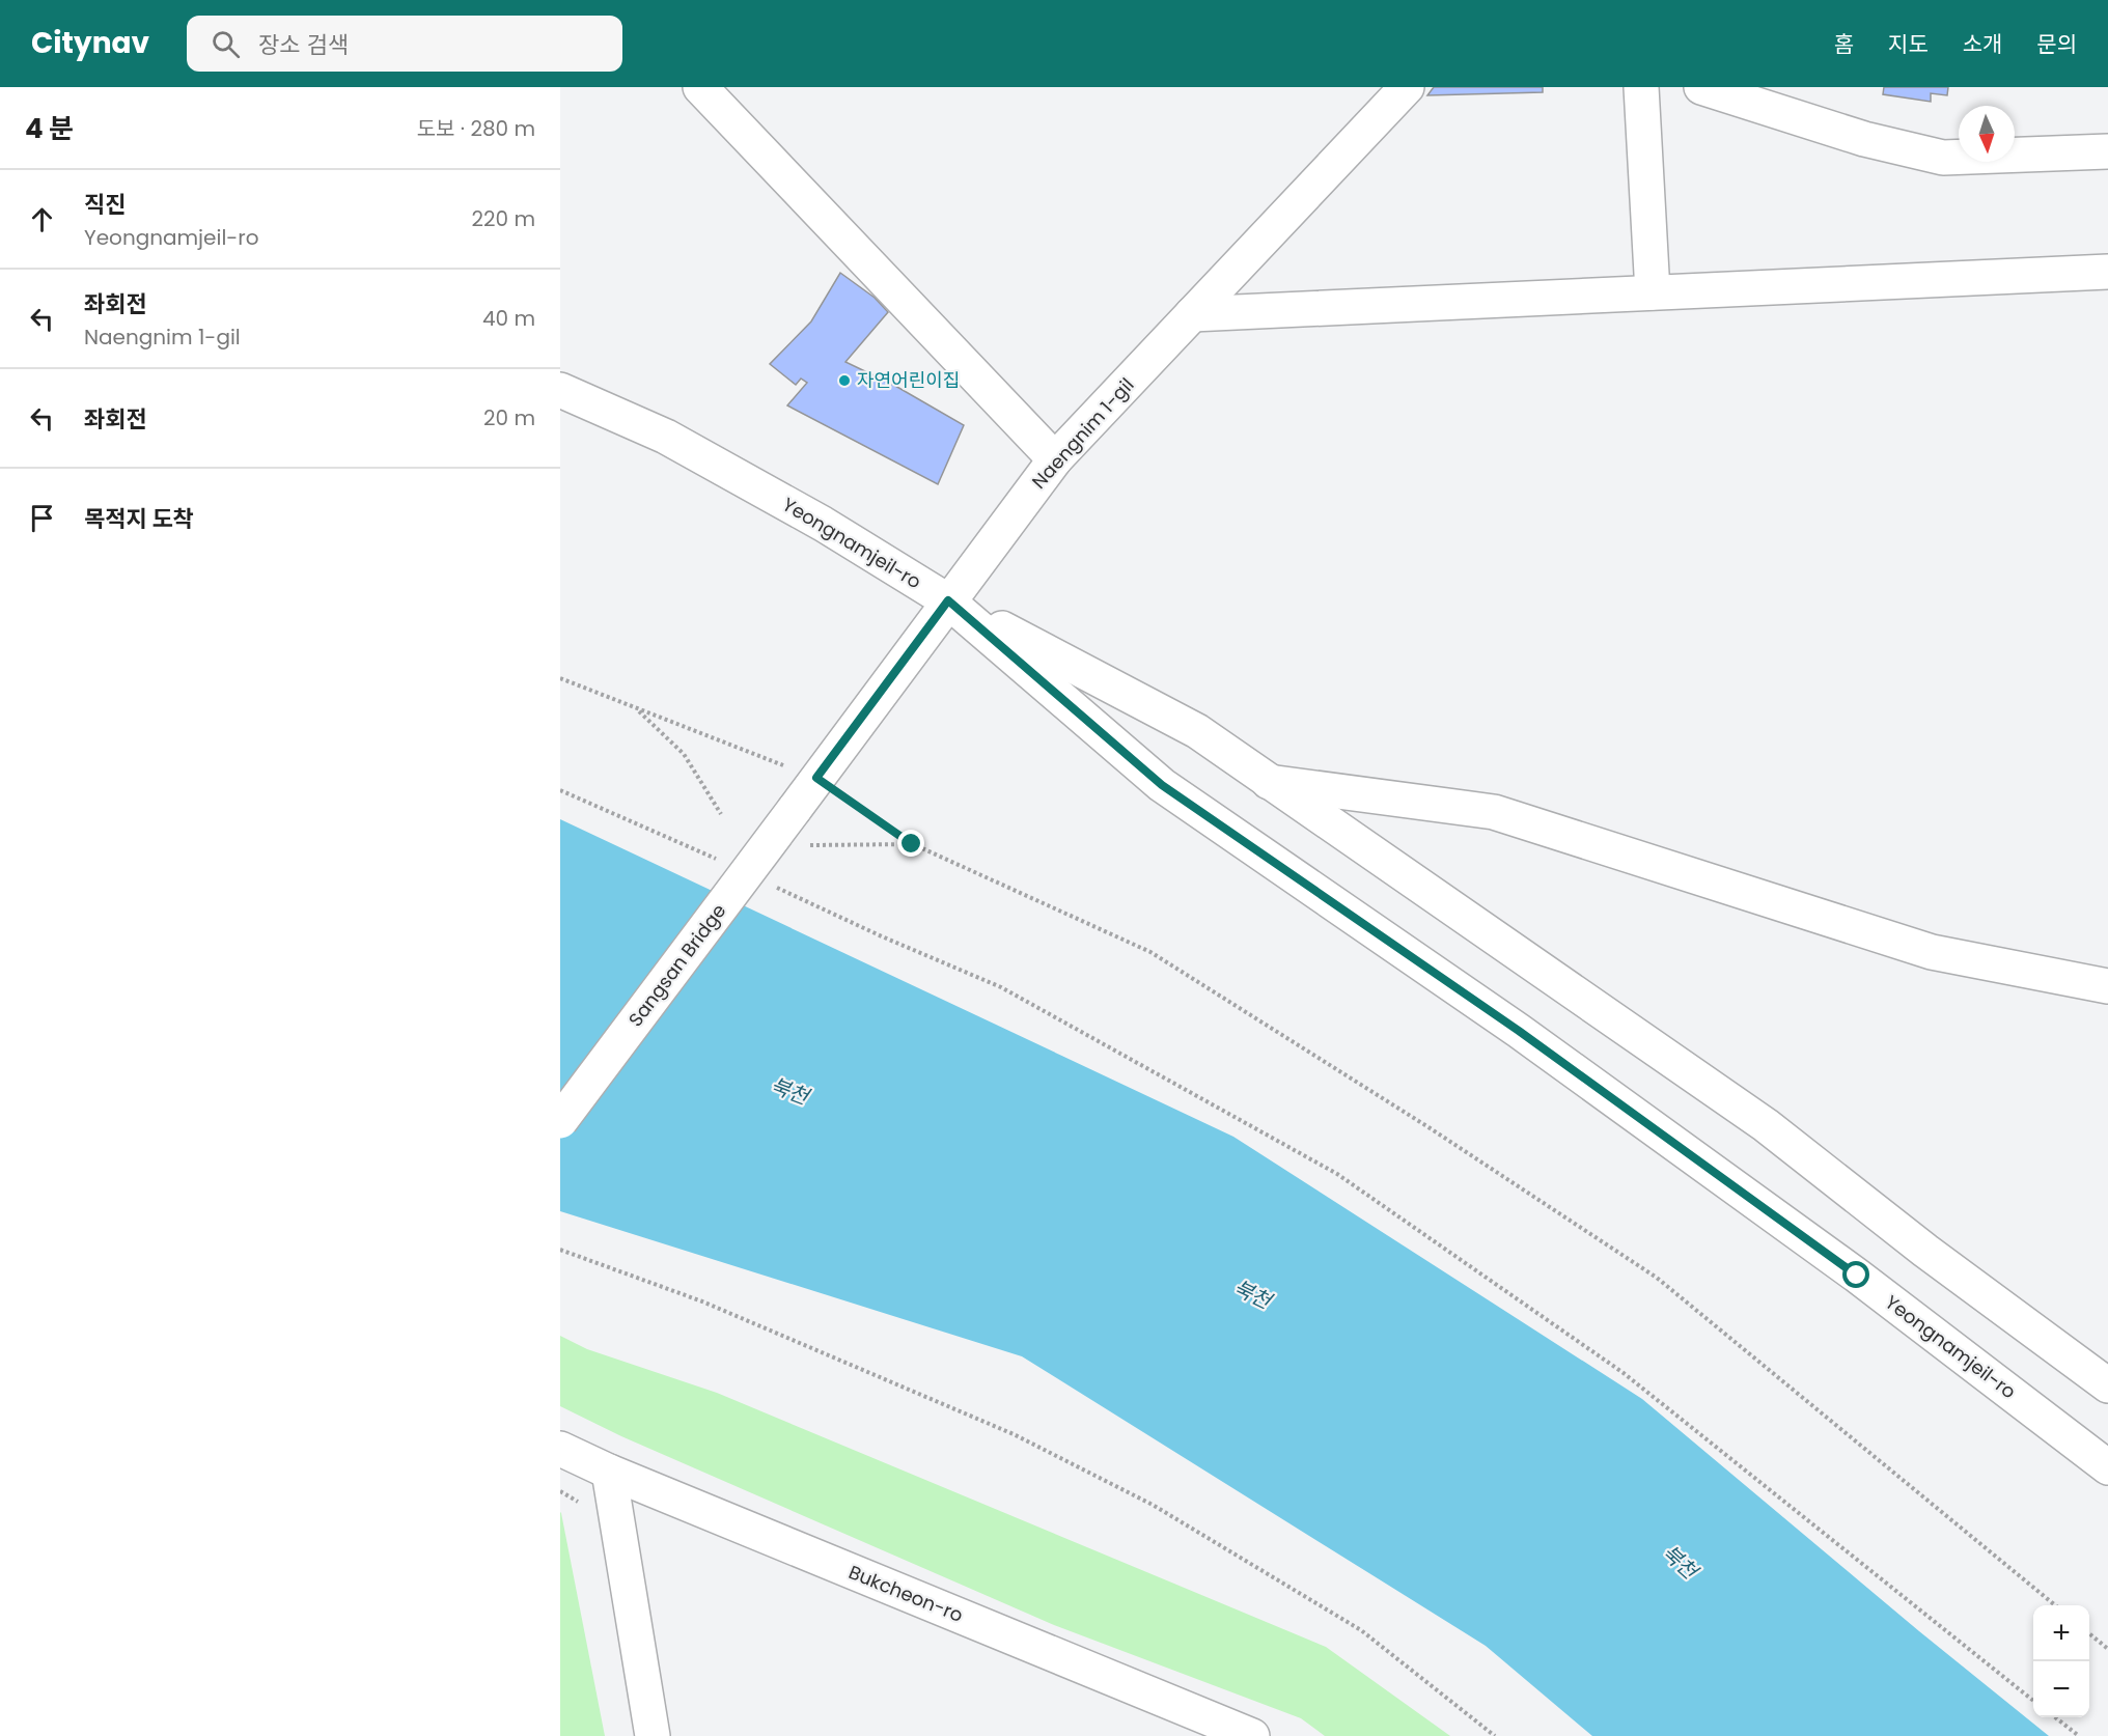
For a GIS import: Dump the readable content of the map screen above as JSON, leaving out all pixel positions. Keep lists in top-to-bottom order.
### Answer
{
  "streets": {
    "street": [
      "Naengnim 1-gil",
      "Yeongnamjeil-ro",
      "Sangsan Bridge",
      "Bukcheon-ro"
    ]
  },
  "crossings": [
    ["Naengnim 1-gil", "Yeongnamjeil-ro"],
    ["Naengnim 1-gil", "Sangsan Bridge"]
  ],
  "water": ["북천"],
  "places": ["자연어린이집"],
  "north": "bottom",
  "page": {
    "header": "Citynav",
    "search": "장소 검색",
    "nav": [
      "홈",
      "지도",
      "소개",
      "문의"
    ],
    "heading": ["4 분", "도보 · 280 m"],
    "list": [
      ["직진", "Yeongnamjeil-ro", "220 m"],
      ["좌회전", "Naengnim 1-gil", "40 m"],
      ["좌회전", "20 m"],
      "목적지 도착"
    ],
    "map_buttons": ["+", "−"]
  }
}
